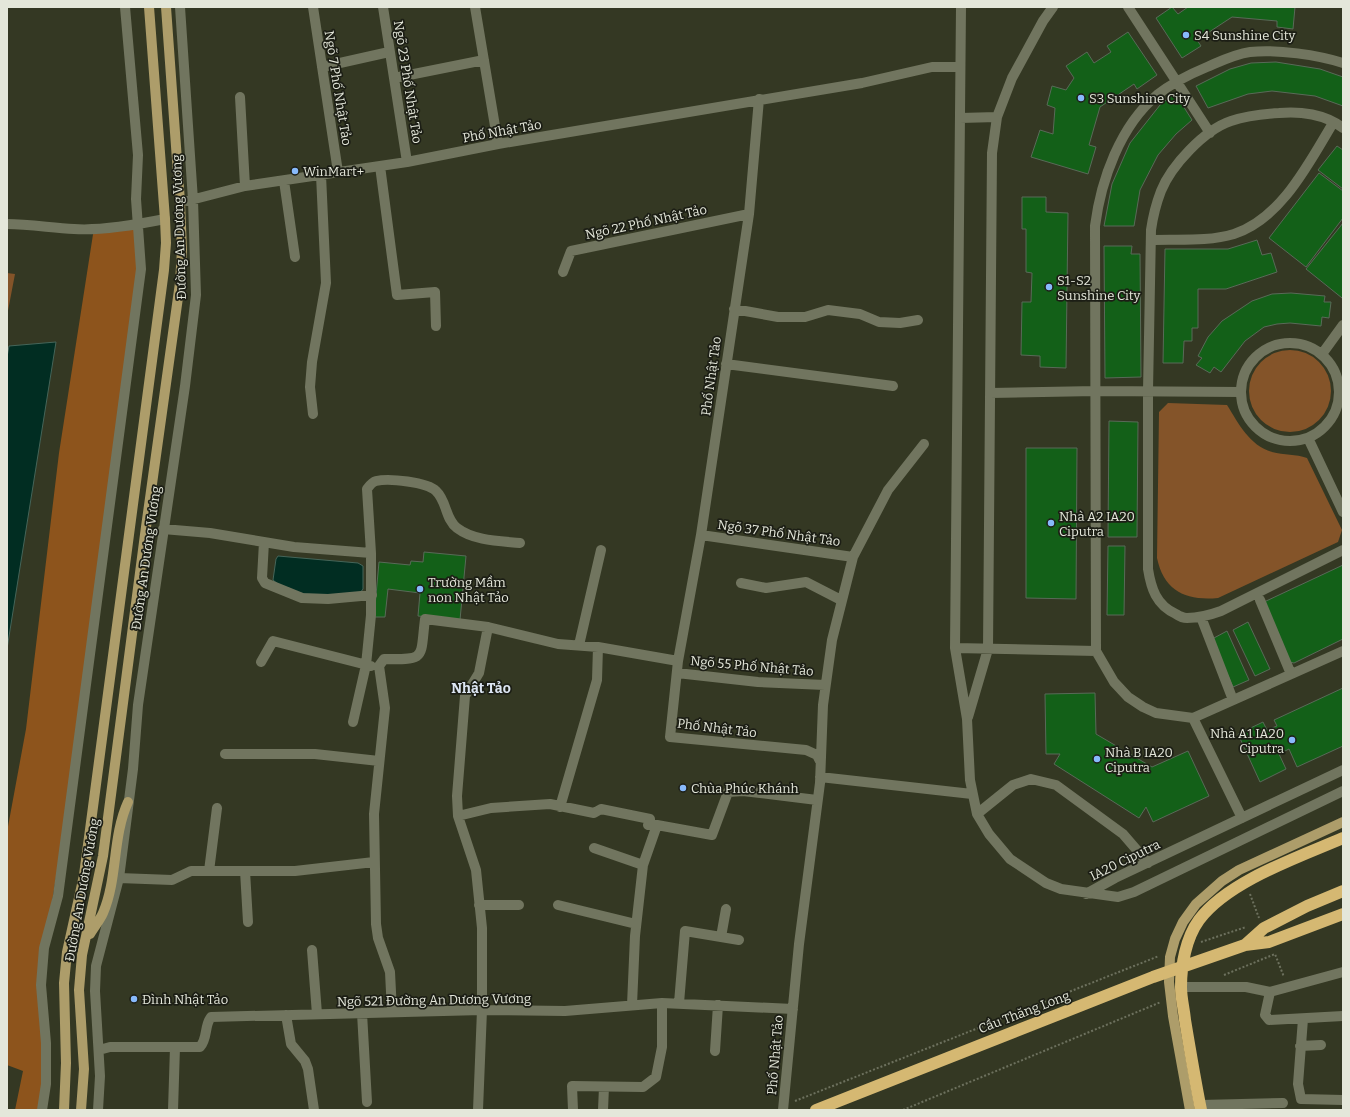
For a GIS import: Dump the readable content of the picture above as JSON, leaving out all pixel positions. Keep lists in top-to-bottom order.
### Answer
{
  "streets": {
    "highway": ["Cầu Thăng Long"],
    "main road": ["Đường An Dương Vương"],
    "street": [
      "Ngõ 23 Phố Nhật Tảo",
      "Ngõ 7 Phố Nhật Tảo",
      "Phố Nhật Tảo",
      "Ngõ 22 Phố Nhật Tảo",
      "Ngõ 37 Phố Nhật Tảo",
      "Ngõ 55 Phố Nhật Tảo",
      "IA20 Ciputra",
      "Ngõ 521 Đường An Dương Vương"
    ]
  },
  "crossings": [
    ["Ngõ 23 Phố Nhật Tảo", "Phố Nhật Tảo"],
    ["Ngõ 7 Phố Nhật Tảo", "Phố Nhật Tảo"],
    ["Phố Nhật Tảo", "Ngõ 22 Phố Nhật Tảo"],
    ["Phố Nhật Tảo", "Đường An Dương Vương"],
    ["Phố Nhật Tảo", "Ngõ 37 Phố Nhật Tảo"],
    ["Phố Nhật Tảo", "Ngõ 55 Phố Nhật Tảo"],
    ["Phố Nhật Tảo", "Ngõ 521 Đường An Dương Vương"],
    ["Đường An Dương Vương", "Ngõ 521 Đường An Dương Vương"]
  ],
  "districts": ["Nhật Tảo"],
  "places": [
    "S4 Sunshine City",
    "S3 Sunshine City",
    "WinMart+",
    "S1-S2 Sunshine City",
    "Nhà A2 IA20 Ciputra",
    "Trường Mầm non Nhật Tảo",
    "Nhà A1 IA20 Ciputra",
    "Nhà B IA20 Ciputra",
    "Chùa Phúc Khánh",
    "Đình Nhật Tảo"
  ]
}
